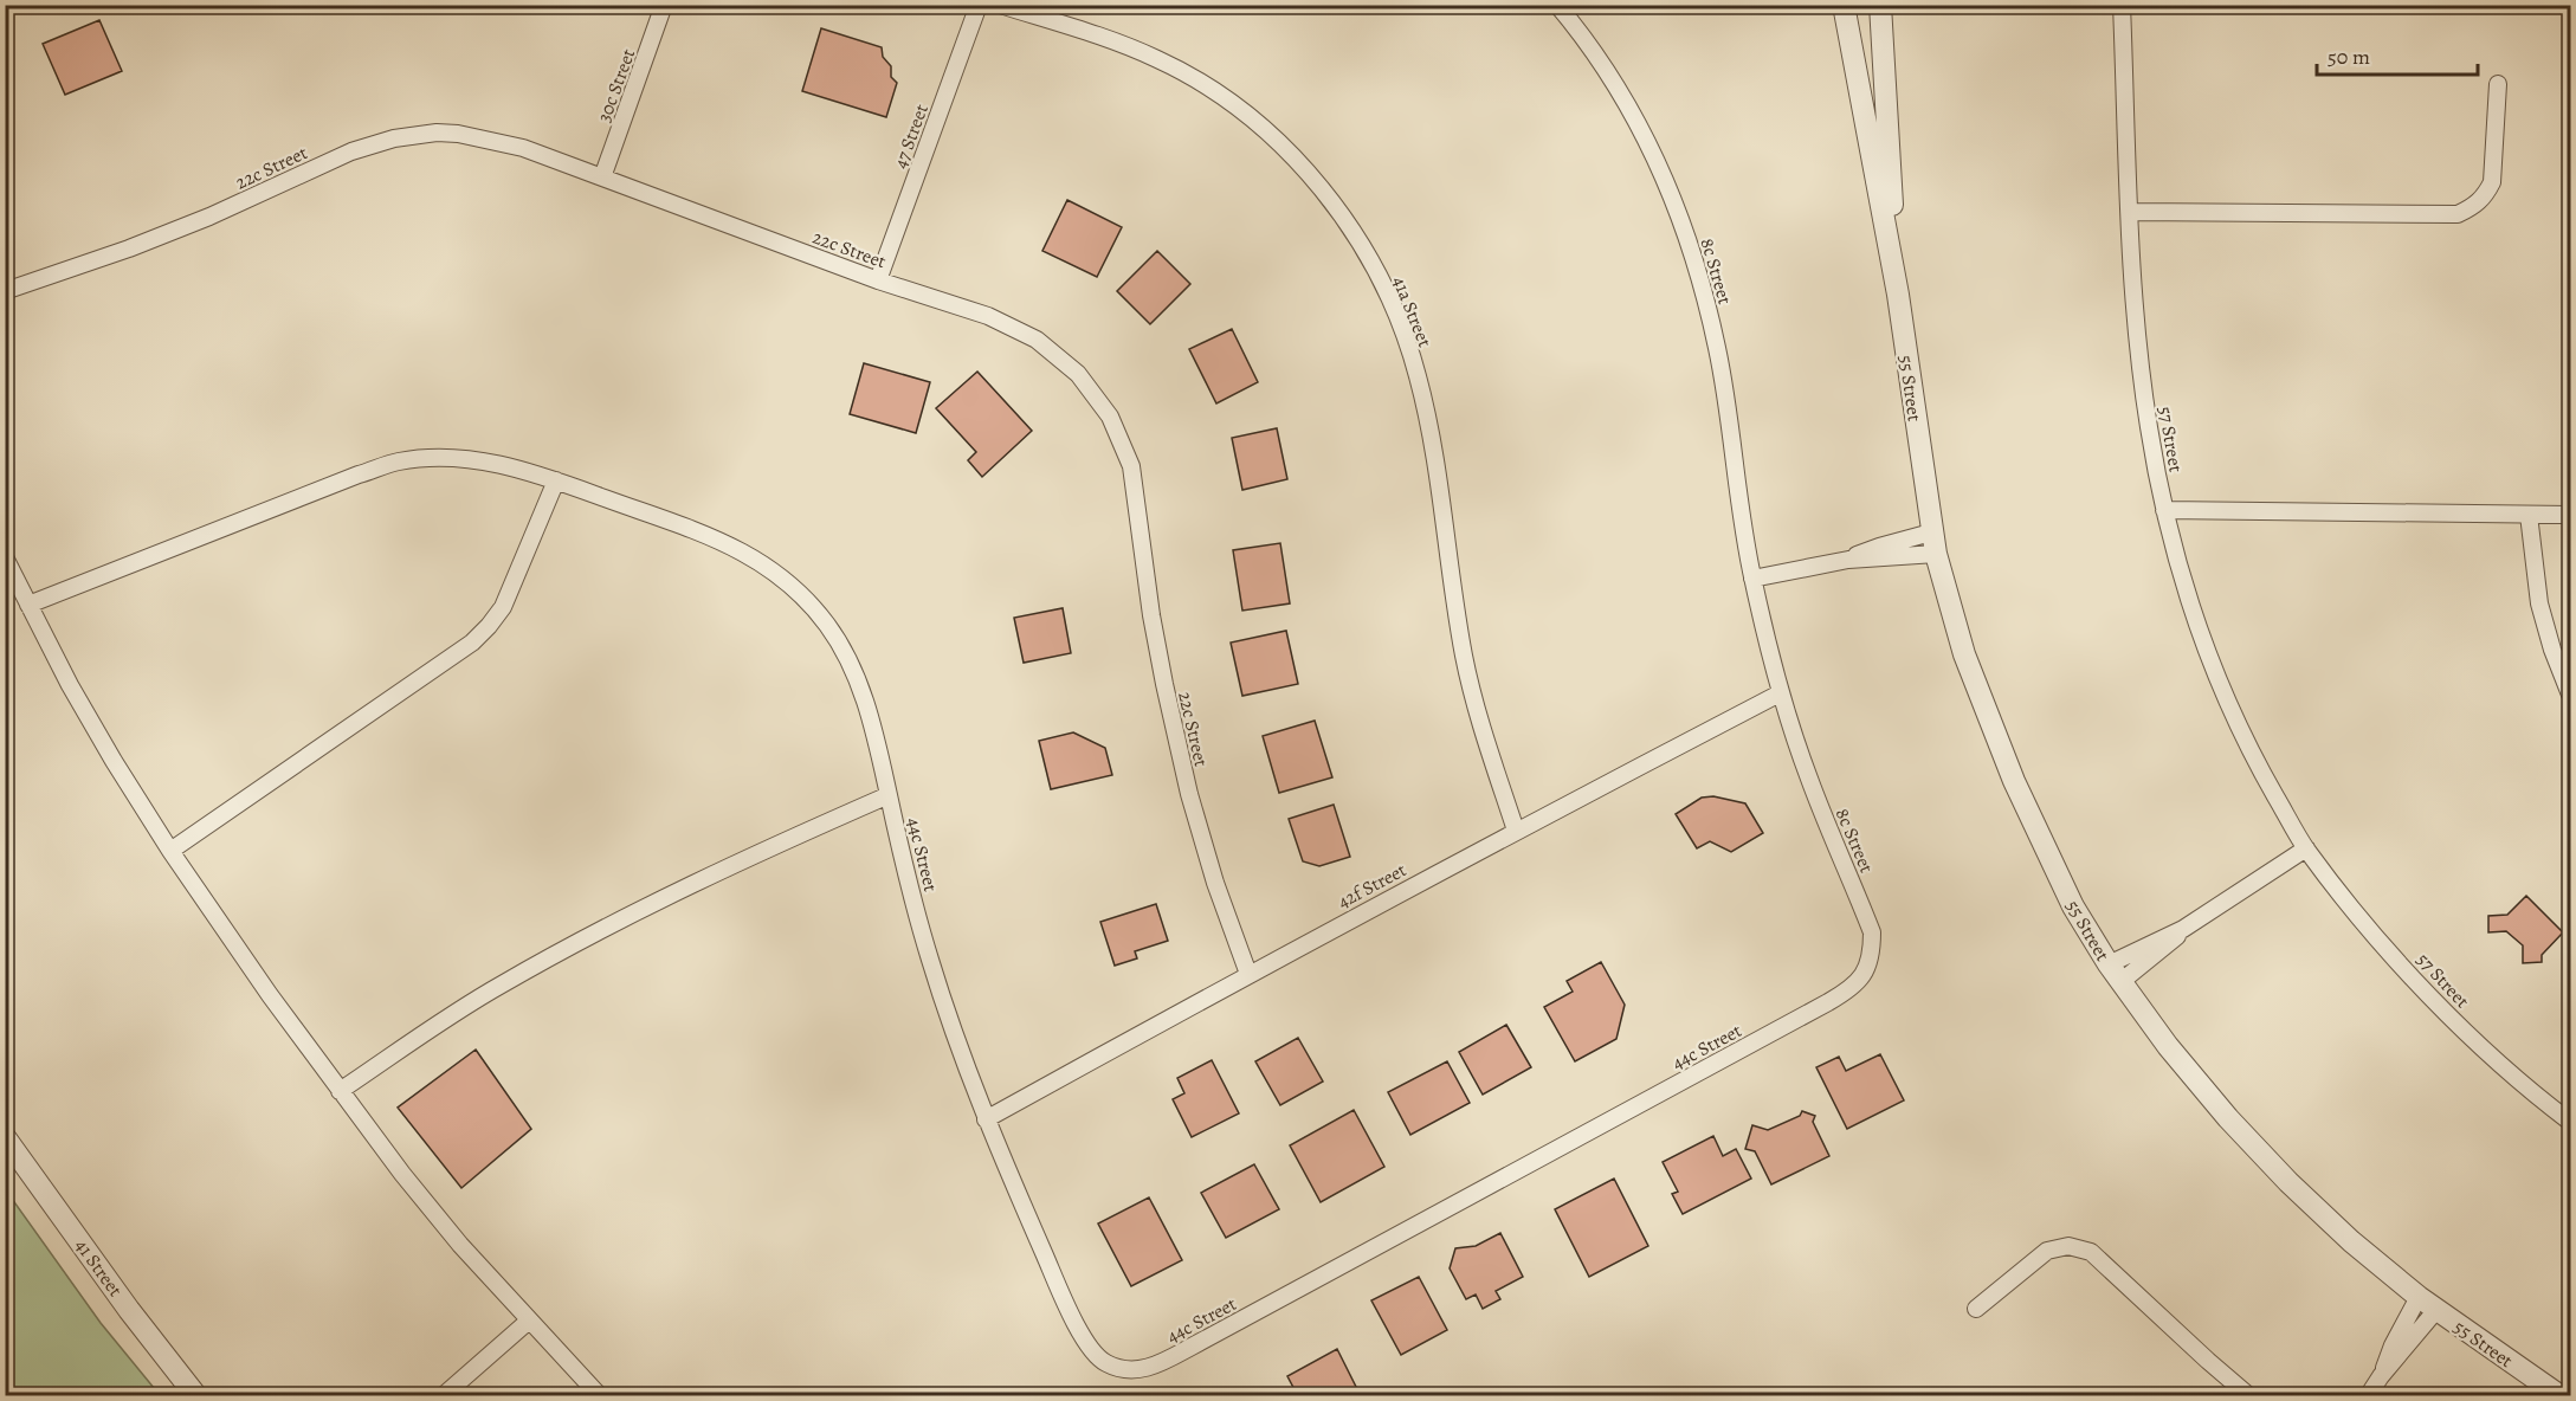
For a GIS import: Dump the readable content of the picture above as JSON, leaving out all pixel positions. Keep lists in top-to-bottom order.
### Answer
{
  "streets": {
    "street": [
      "30c Street",
      "47 Street",
      "22c Street",
      "8c Street",
      "41a Street",
      "55 Street",
      "57 Street",
      "44c Street",
      "42f Street",
      "41 Street"
    ]
  },
  "crossings": [
    ["30c Street", "22c Street"],
    ["47 Street", "22c Street"],
    ["22c Street", "42f Street"],
    ["8c Street", "44c Street"],
    ["8c Street", "42f Street"],
    ["41a Street", "42f Street"],
    ["44c Street", "42f Street"]
  ],
  "scale_bar": "50 m"
}
